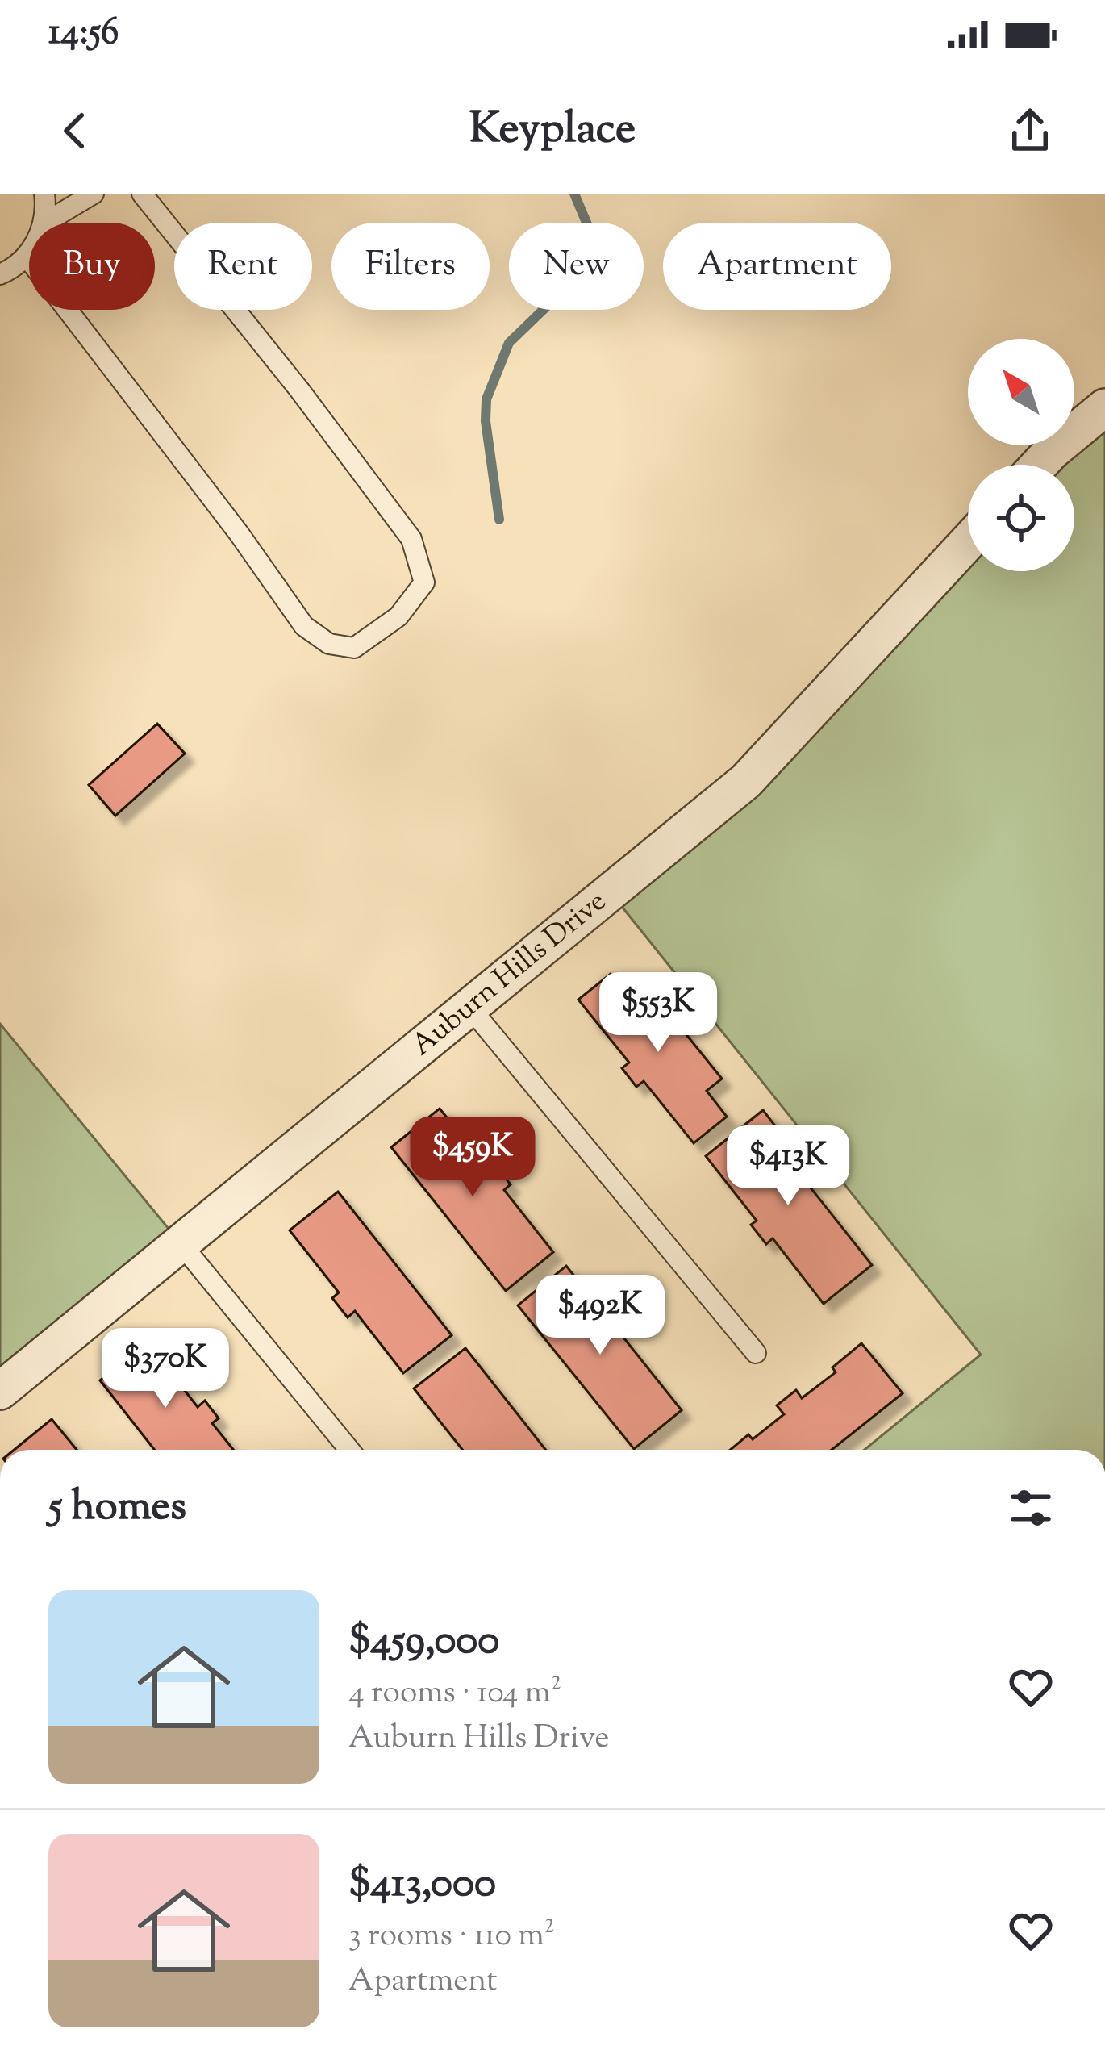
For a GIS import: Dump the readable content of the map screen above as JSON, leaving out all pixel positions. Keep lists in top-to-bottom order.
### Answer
{
  "streets": {
    "street": ["Auburn Hills Drive"]
  },
  "north": "top left",
  "page": {
    "status": "14:56",
    "header": "Keyplace",
    "chip": [
      "Buy",
      "Rent",
      "Filters",
      "New",
      "Apartment"
    ],
    "price": [
      "$553K",
      "$459K",
      "$413K",
      "$492K",
      "$370K"
    ],
    "heading": "5 homes",
    "list": [
      {
        "name": "$459,000",
        "note": "4 rooms · 104 m² · Auburn Hills Drive"
      },
      {
        "name": "$413,000",
        "note": "3 rooms · 110 m² · Apartment"
      }
    ]
  }
}
